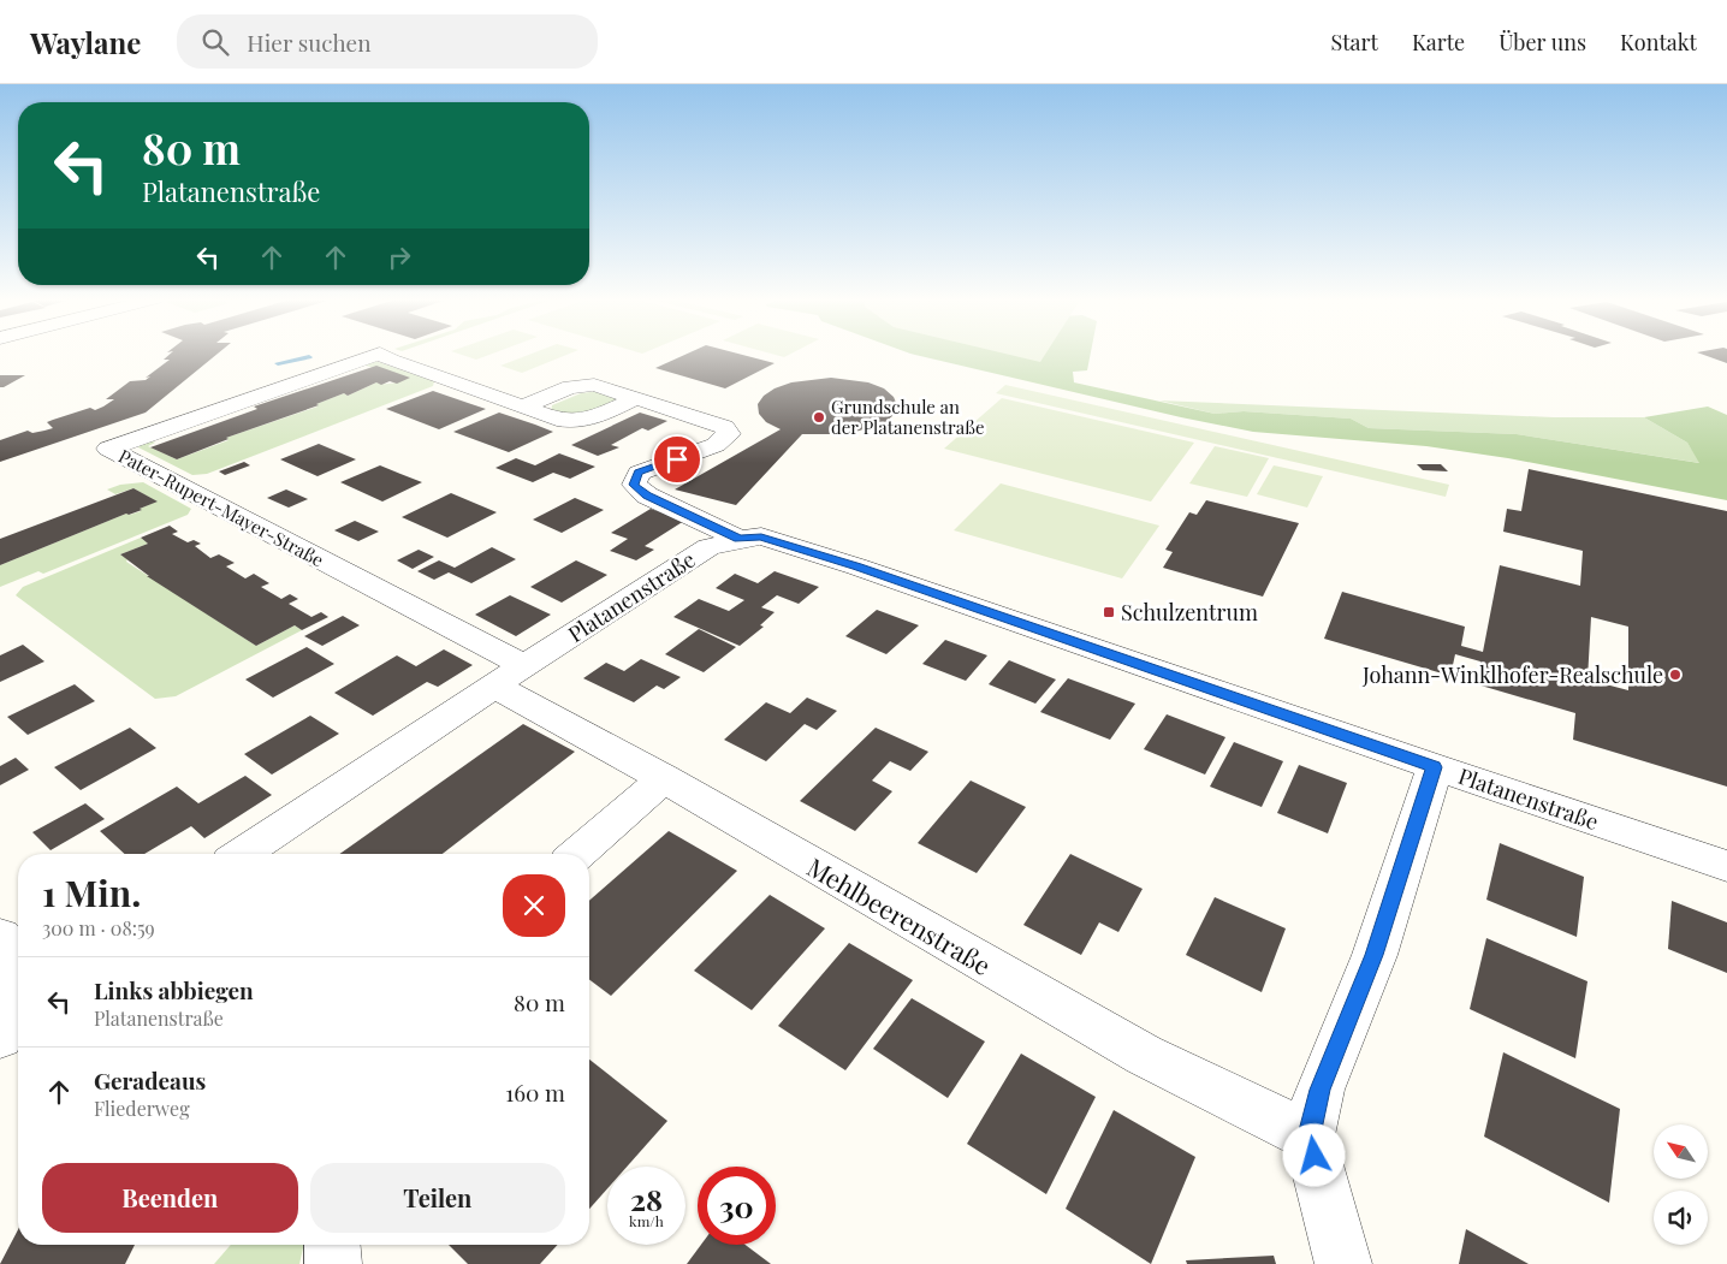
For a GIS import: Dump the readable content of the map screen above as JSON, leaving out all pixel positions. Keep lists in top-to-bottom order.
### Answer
{
  "streets": {
    "street": ["Pater-Rupert-Mayer-Straße", "Platanenstraße", "Mehlbeerenstraße"]
  },
  "crossings": [
    ["Pater-Rupert-Mayer-Straße", "Platanenstraße"],
    ["Pater-Rupert-Mayer-Straße", "Mehlbeerenstraße"],
    ["Platanenstraße", "Mehlbeerenstraße"]
  ],
  "places": {
    "other": ["Grundschule an der Platanenstraße", "Johann-Winklhofer-Realschule"],
    "transit": ["Schulzentrum"]
  },
  "north": "top left",
  "page": {
    "header": "Waylane",
    "search": "Hier suchen",
    "nav": [
      "Start",
      "Karte",
      "Über uns",
      "Kontakt"
    ],
    "turn": ["80 m", "Platanenstraße"],
    "heading": ["1 Min.", "300 m · 08:59"],
    "list": [
      {
        "name": "Links abbiegen",
        "note": "Platanenstraße",
        "value": "80 m"
      },
      {
        "name": "Geradeaus",
        "note": "Fliederweg",
        "value": "160 m"
      }
    ],
    "buttons": ["Beenden", "Teilen"],
    "speed": "28 km/h",
    "limit": "30"
  }
}
